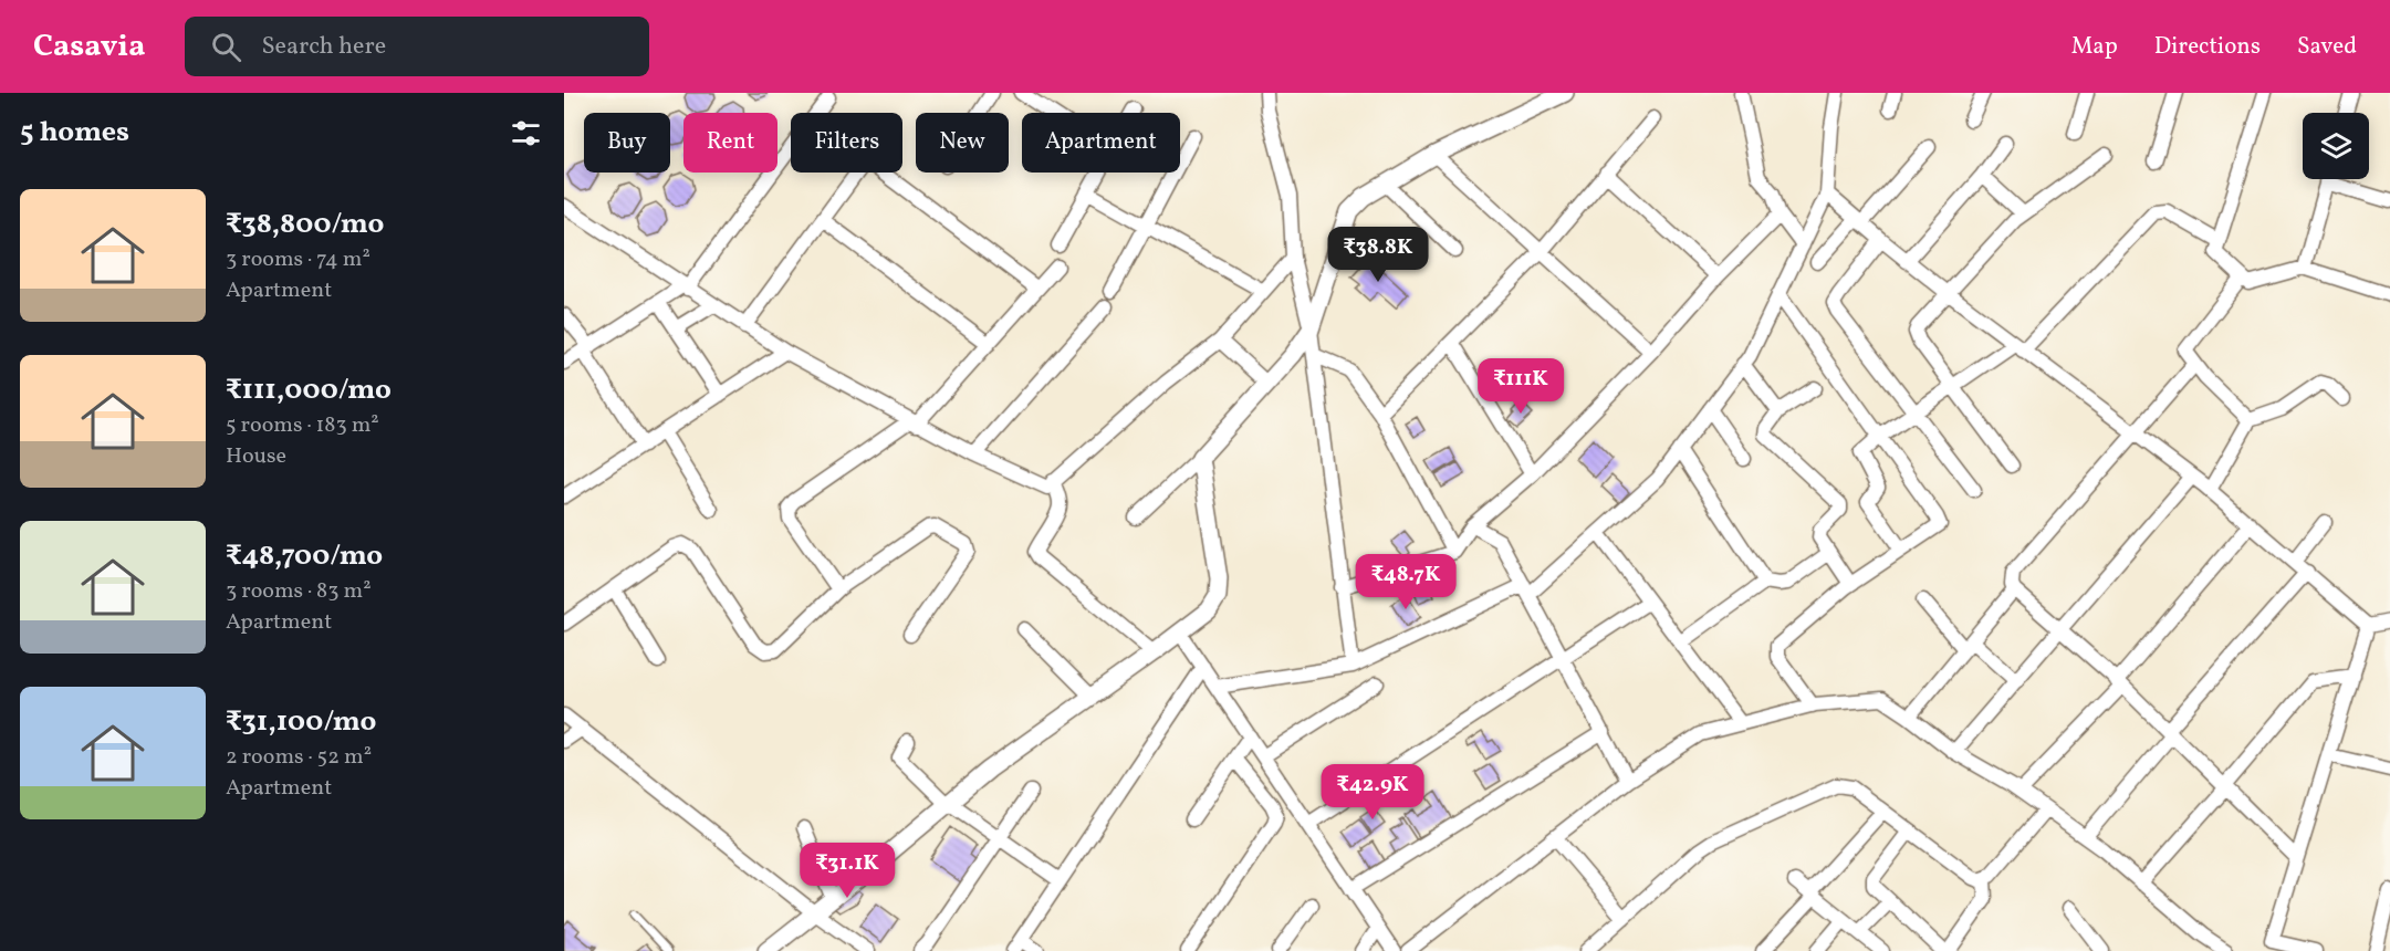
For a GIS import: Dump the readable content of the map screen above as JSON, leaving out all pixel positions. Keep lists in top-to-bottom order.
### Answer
{
  "page": {
    "header": "Casavia",
    "search": "Search here",
    "nav": ["Map", "Directions", "Saved"],
    "heading": "5 homes",
    "chip": [
      "Buy",
      "Rent",
      "Filters",
      "New",
      "Apartment"
    ],
    "list": [
      {
        "name": "₹38,800/mo",
        "note": "3 rooms · 74 m² · Apartment"
      },
      {
        "name": "₹111,000/mo",
        "note": "5 rooms · 183 m² · House"
      },
      {
        "name": "₹48,700/mo",
        "note": "3 rooms · 83 m² · Apartment"
      },
      {
        "name": "₹31,100/mo",
        "note": "2 rooms · 52 m² · Apartment"
      }
    ],
    "price": [
      "₹38.8K",
      "₹111K",
      "₹48.7K",
      "₹42.9K",
      "₹31.1K"
    ]
  }
}
